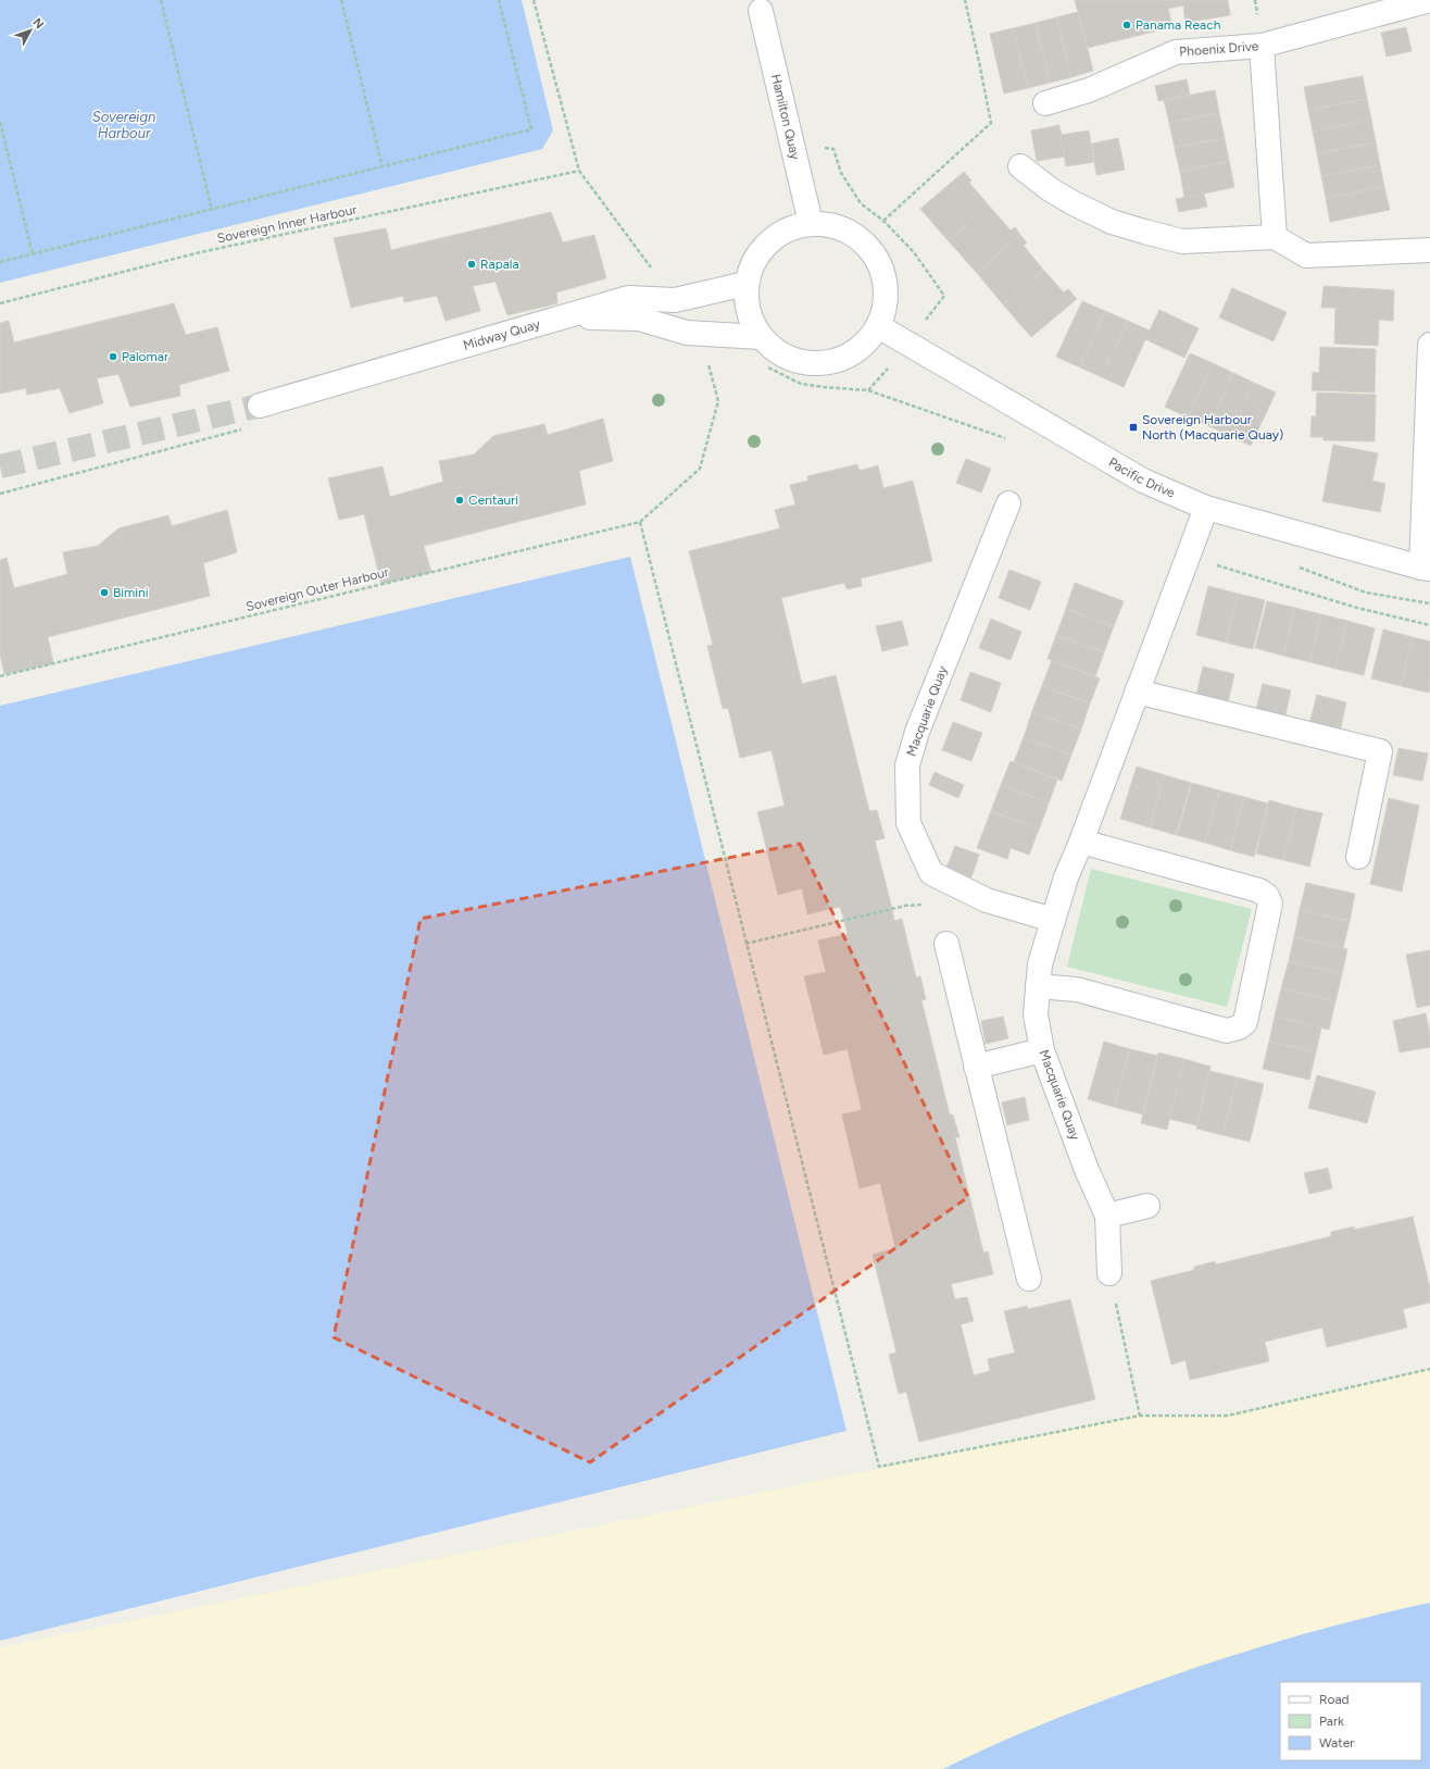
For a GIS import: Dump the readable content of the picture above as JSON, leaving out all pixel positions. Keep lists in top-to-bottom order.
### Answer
{
  "streets": {
    "street": [
      "Phoenix Drive",
      "Hamilton Quay",
      "Midway Quay",
      "Pacific Drive",
      "Macquarie Quay"
    ],
    "path": ["Sovereign Inner Harbour", "Sovereign Outer Harbour"]
  },
  "crossings": [
    ["Hamilton Quay", "Midway Quay"],
    ["Hamilton Quay", "Pacific Drive"],
    ["Midway Quay", "Pacific Drive"],
    ["Pacific Drive", "Macquarie Quay"]
  ],
  "water": ["Sovereign Harbour"],
  "places": {
    "other": [
      "Panama Reach",
      "Rapala",
      "Palomar",
      "Centauri",
      "Bimini"
    ],
    "transit": ["Sovereign Harbour North (Macquarie Quay)"]
  },
  "legend": ["Road", "Park", "Water"],
  "north": "top right"
}
